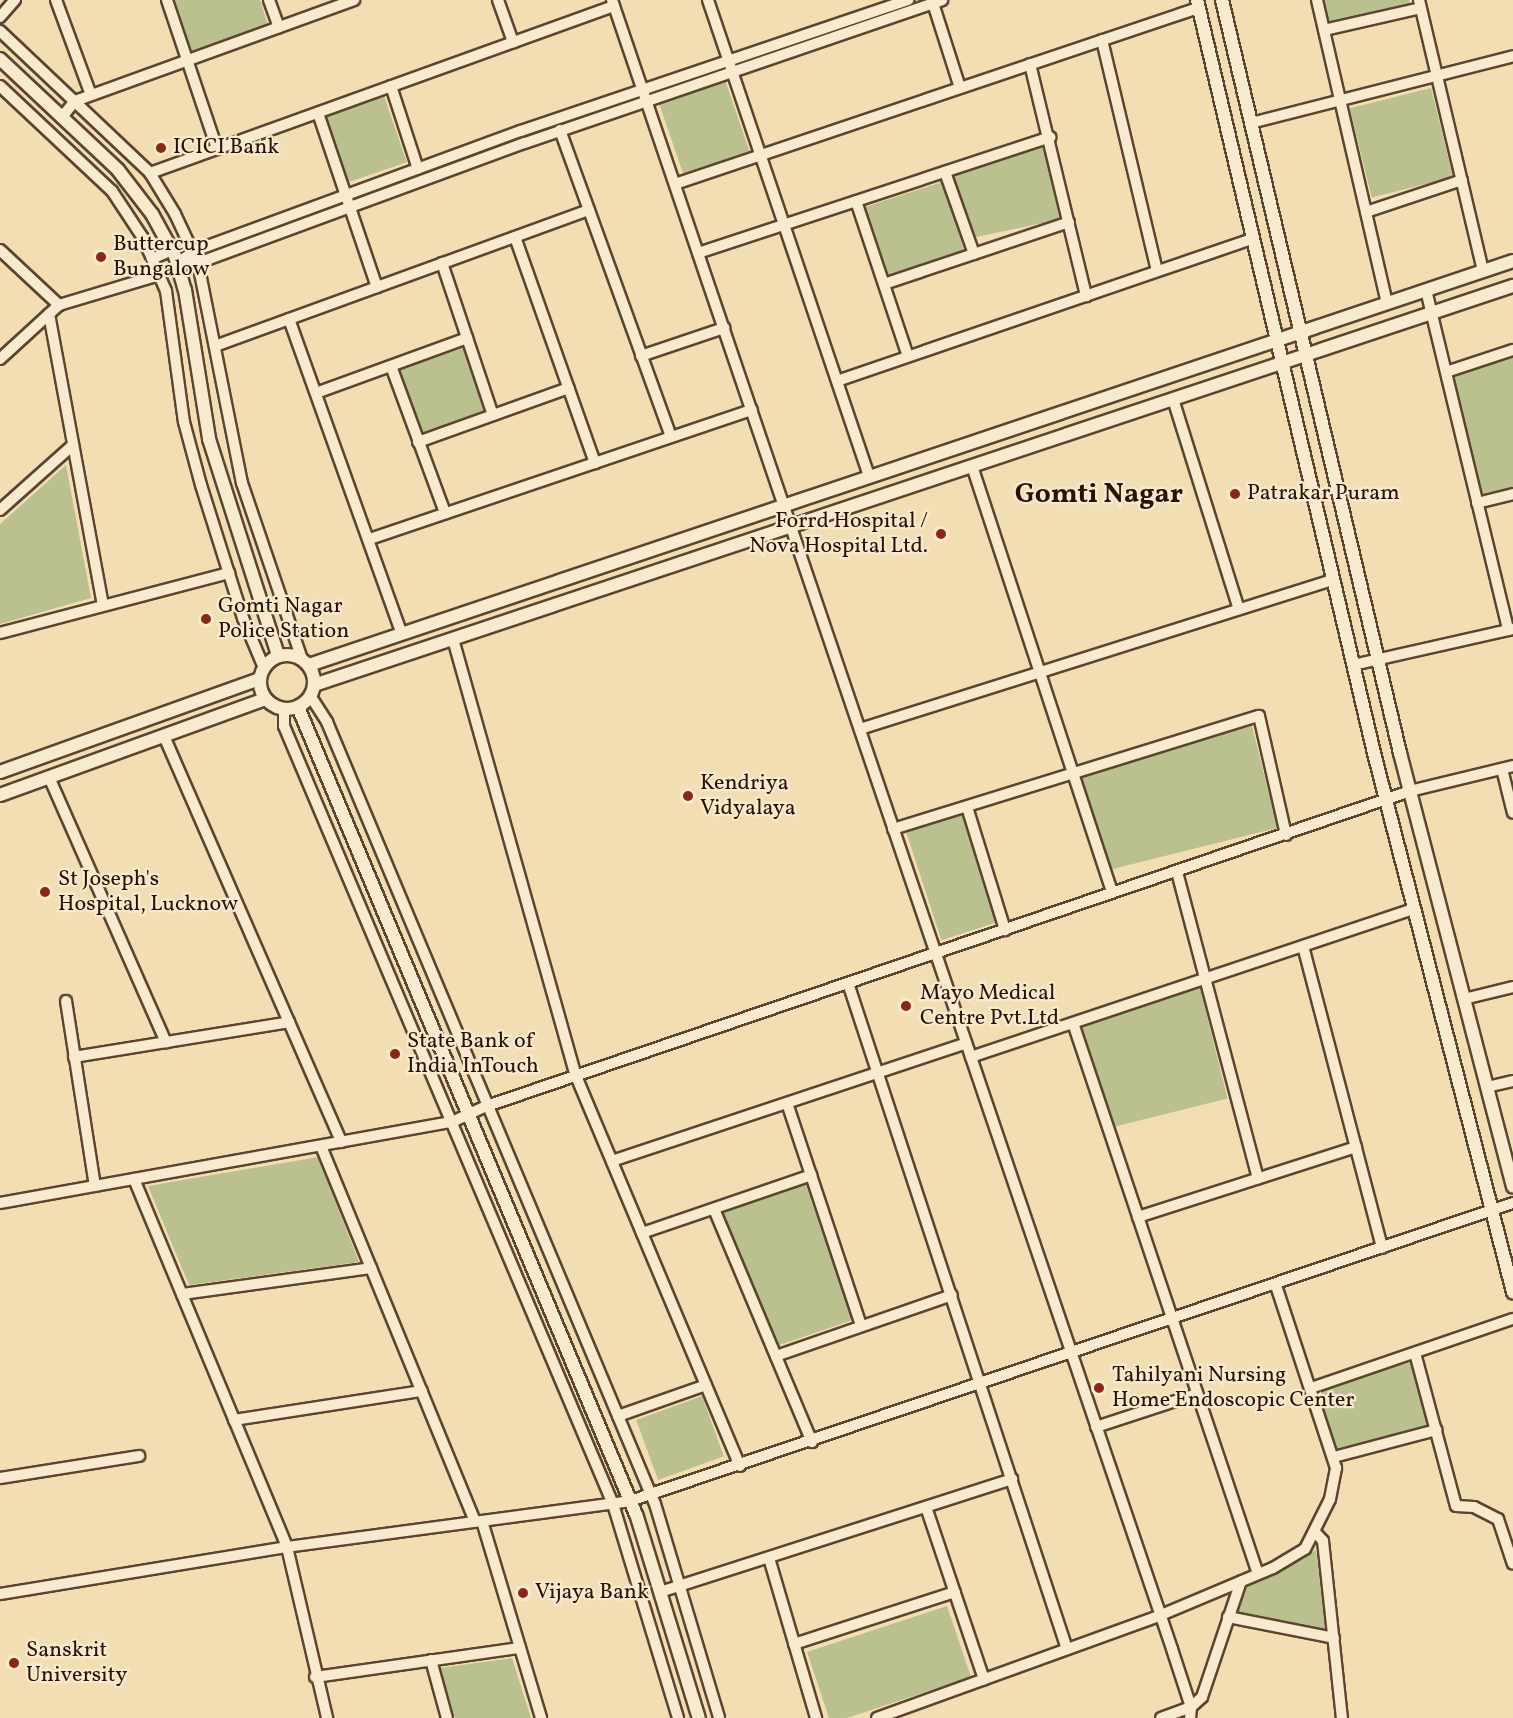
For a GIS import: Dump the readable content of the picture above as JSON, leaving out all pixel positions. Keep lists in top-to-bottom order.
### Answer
{
  "districts": ["Gomti Nagar"],
  "places": [
    "ICICI Bank",
    "Buttercup Bungalow",
    "Patrakar Puram",
    "Forrd Hospital / Nova Hospital Ltd.",
    "Gomti Nagar Police Station",
    "Kendriya Vidyalaya",
    "St Joseph's Hospital, Lucknow",
    "Mayo Medical Centre Pvt.Ltd",
    "State Bank of India InTouch",
    "Tahilyani Nursing Home Endoscopic Center",
    "Vijaya Bank",
    "Sanskrit University"
  ]
}
